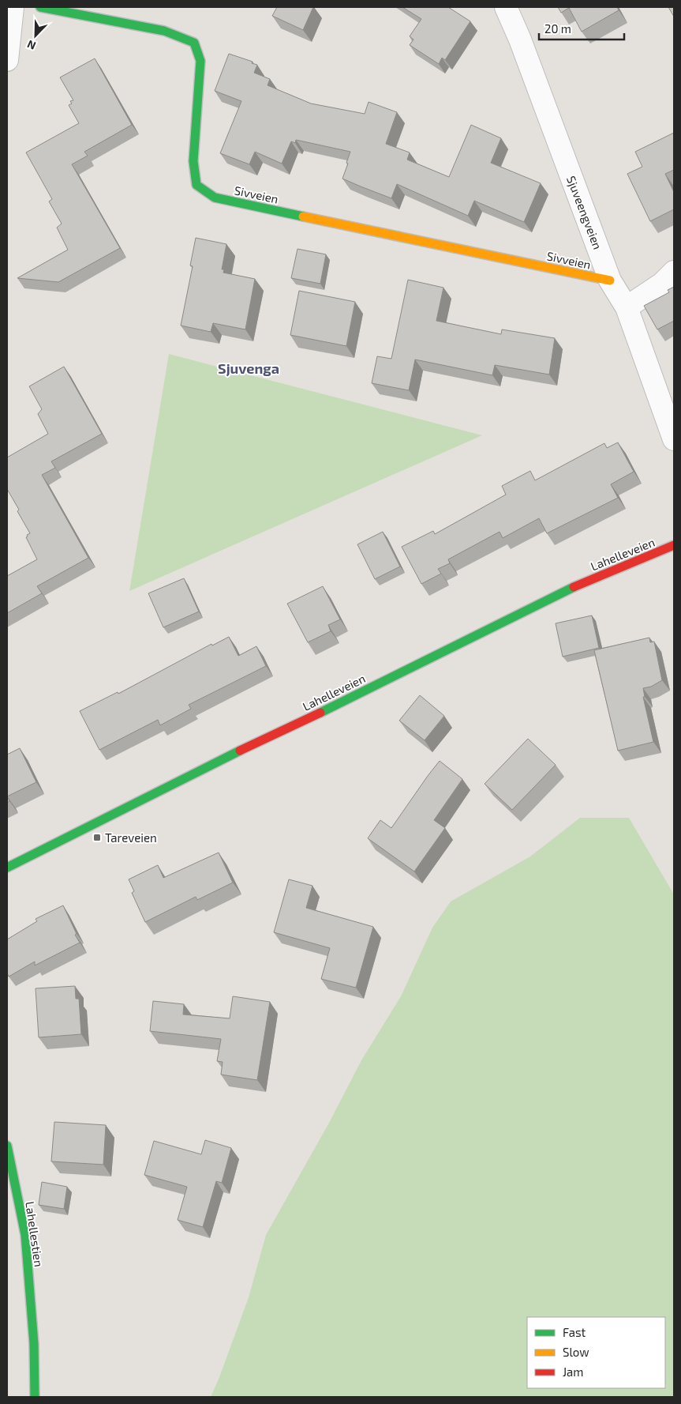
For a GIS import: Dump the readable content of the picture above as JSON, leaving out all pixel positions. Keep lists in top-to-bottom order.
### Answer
{
  "streets": {
    "street": [
      "Sivveien",
      "Sjuveengveien",
      "Lahelleveien",
      "Lahellestien"
    ]
  },
  "crossings": [
    ["Sivveien", "Sjuveengveien"]
  ],
  "districts": ["Sjuvenga"],
  "places": {
    "transit": ["Tareveien"]
  },
  "legend": ["Fast", "Slow", "Jam"],
  "scale_bar": "20 m",
  "north": "bottom left"
}
